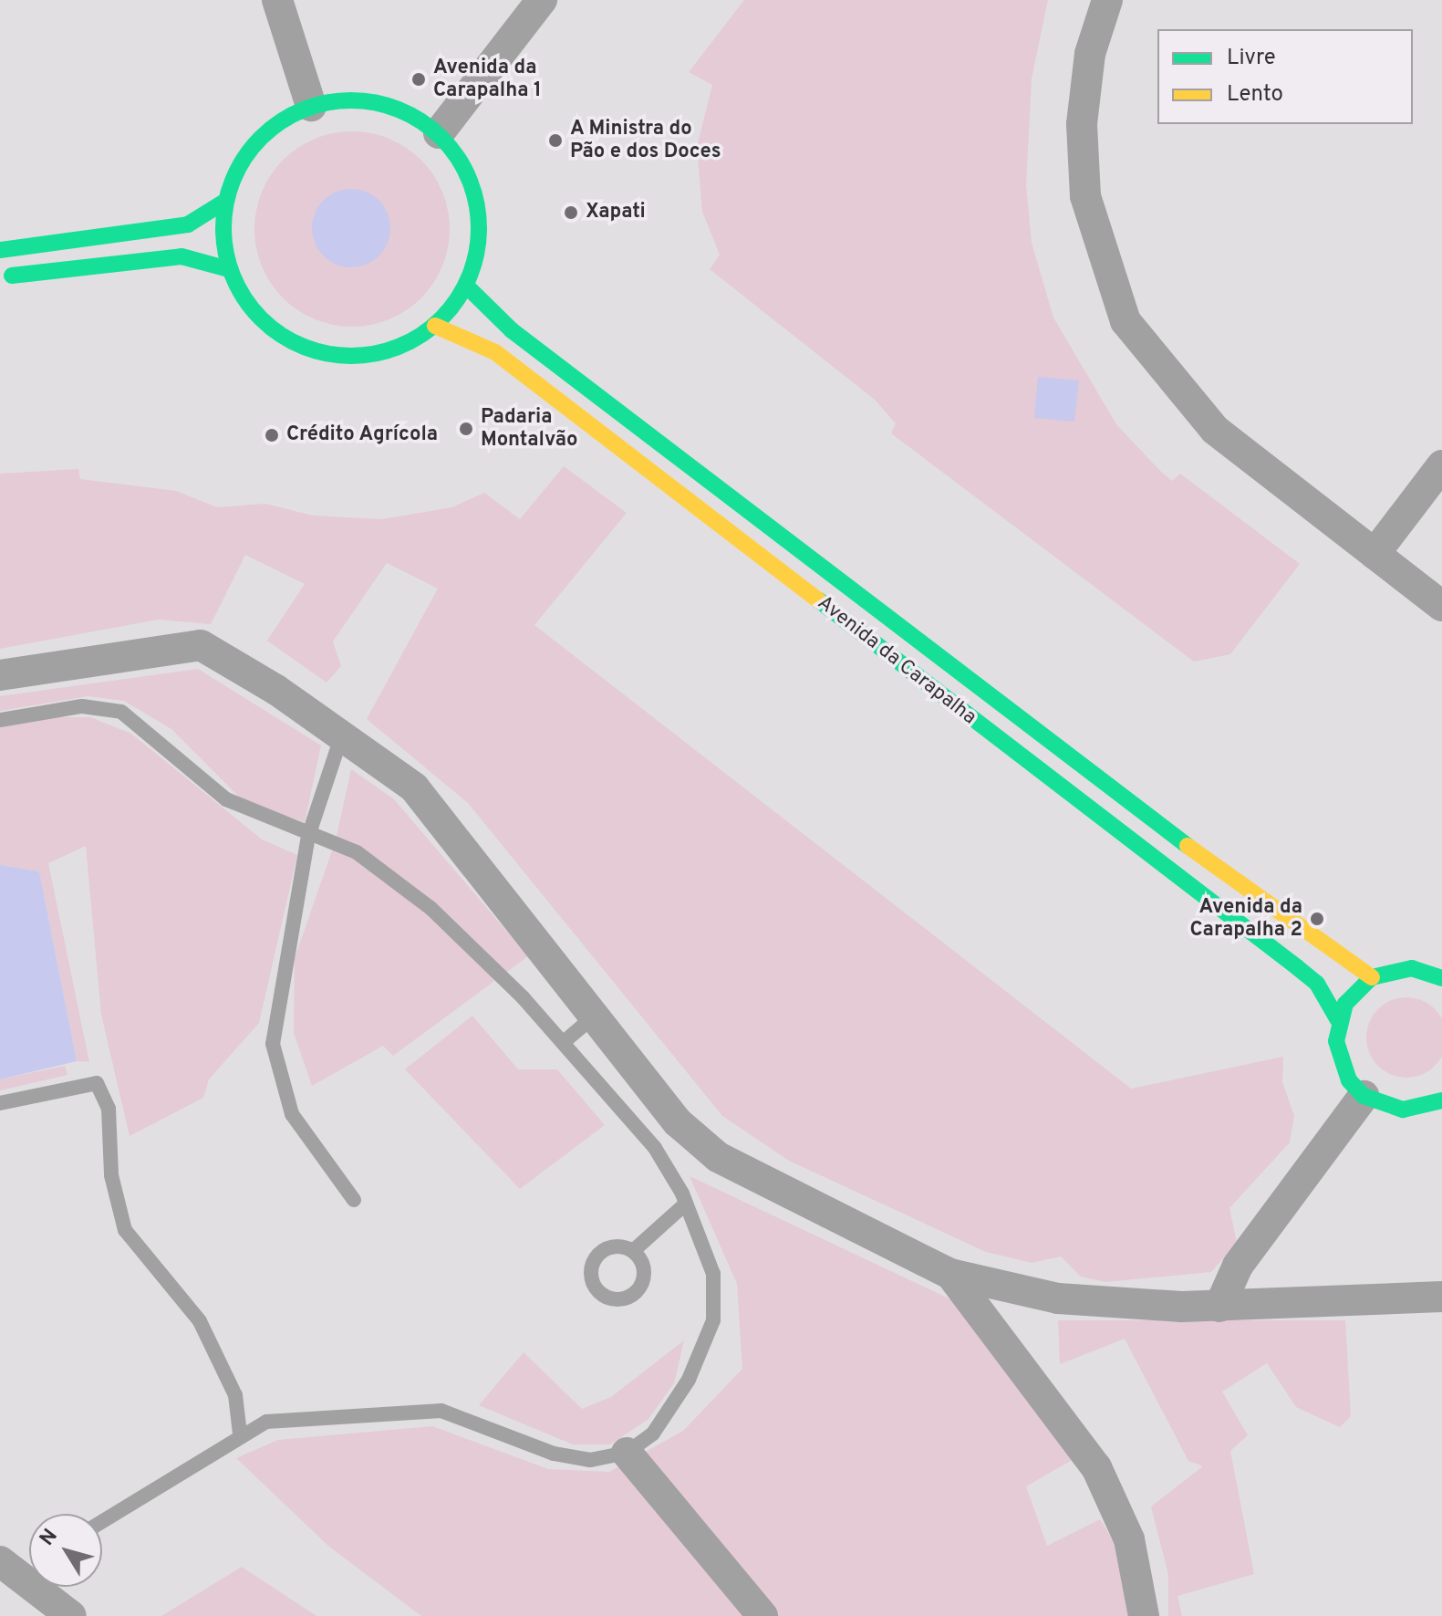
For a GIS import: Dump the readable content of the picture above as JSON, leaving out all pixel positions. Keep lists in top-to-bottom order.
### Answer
{
  "streets": {
    "main road": ["Avenida da Carapalha"]
  },
  "places": [
    "Avenida da Carapalha 1",
    "A Ministra do Pão e dos Doces",
    "Xapati",
    "Padaria Montalvão",
    "Crédito Agrícola",
    "Avenida da Carapalha 2"
  ],
  "legend": ["Livre", "Lento"],
  "north": "top left"
}
